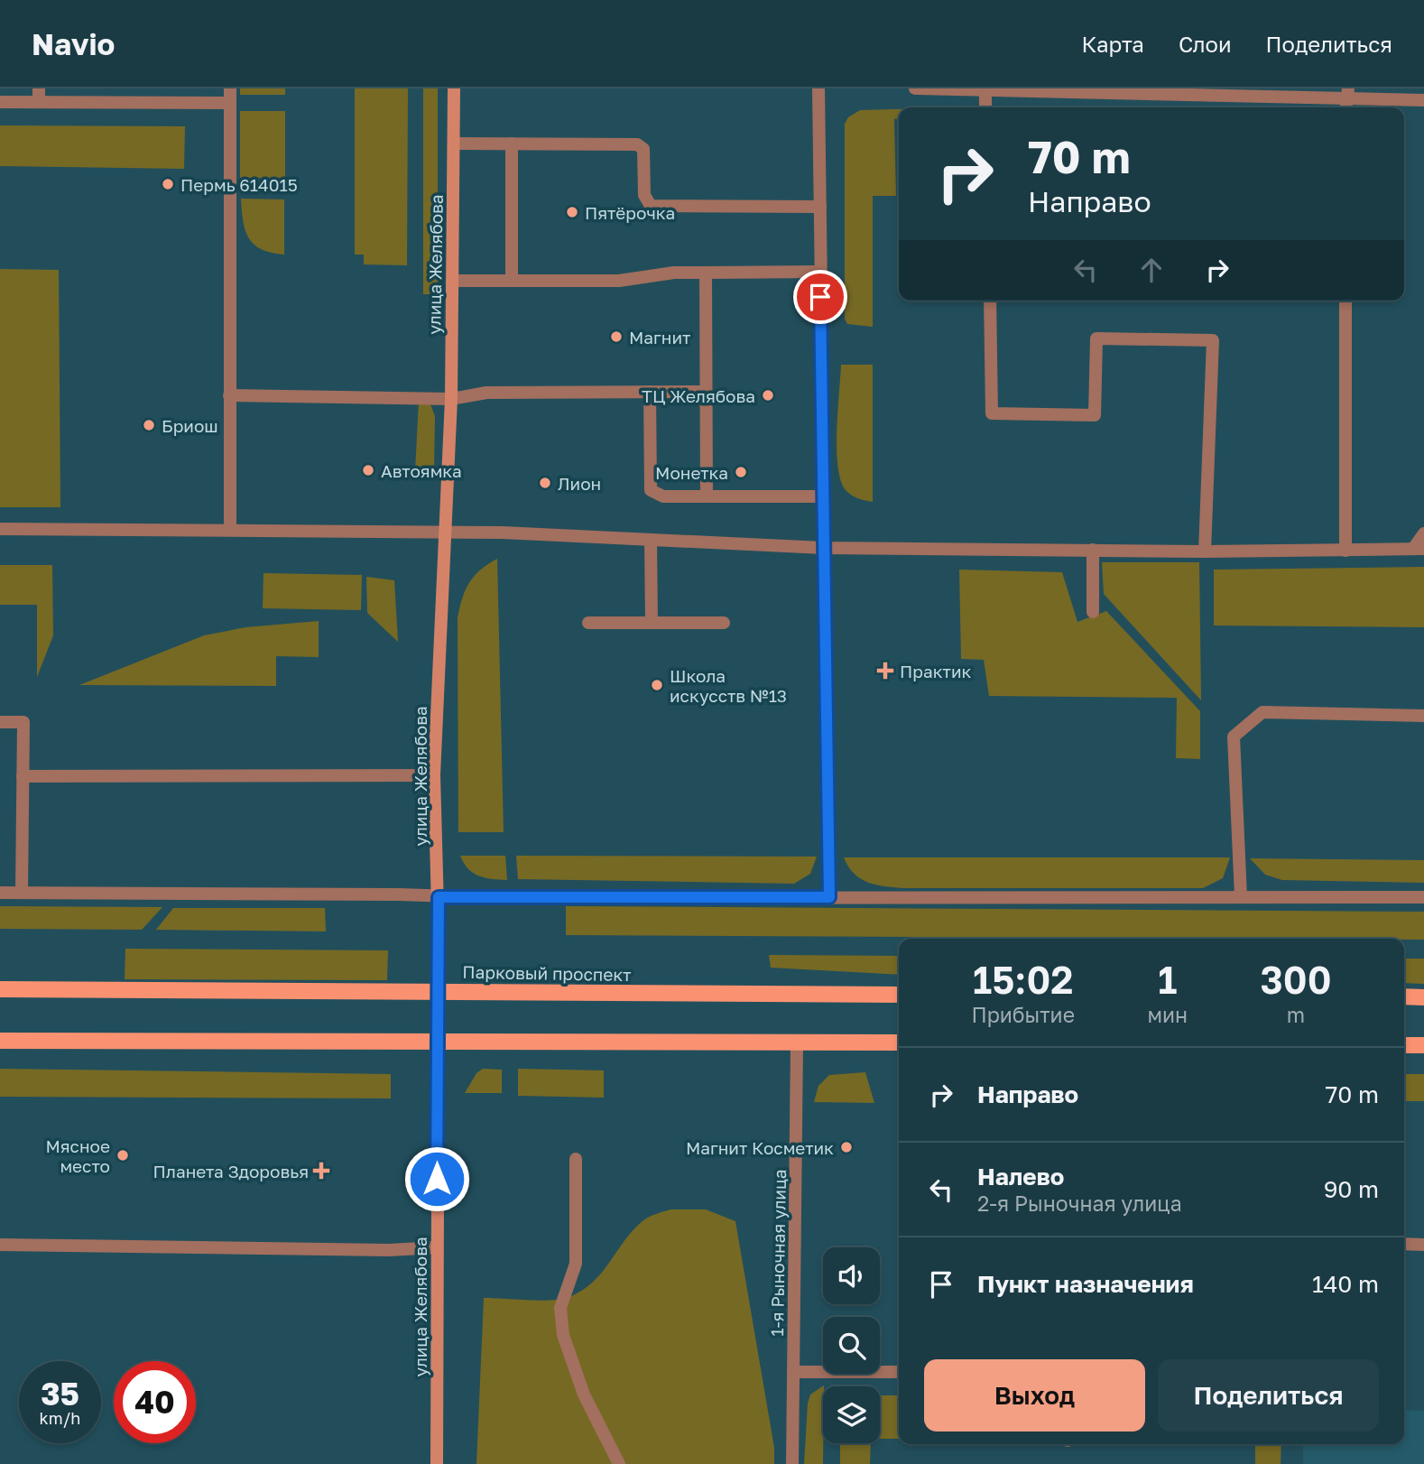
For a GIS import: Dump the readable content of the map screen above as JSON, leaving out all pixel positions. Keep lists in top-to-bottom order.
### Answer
{
  "streets": {
    "main road": ["Парковый проспект"],
    "street": ["улица Желябова", "1-я Рыночная улица"]
  },
  "crossings": [
    ["улица Желябова", "Парковый проспект"]
  ],
  "places": {
    "other": [
      "Пермь 614015",
      "Пятёрочка",
      "Магнит",
      "ТЦ Желябова",
      "Бриош",
      "Автоямка",
      "Монетка",
      "Лион",
      "Школа искусств №13",
      "Магнит Косметик",
      "Мясное место"
    ],
    "health": ["Практик", "Планета Здоровья"]
  },
  "page": {
    "header": "Navio",
    "nav": ["Карта", "Слои", "Поделиться"],
    "turn": ["70 m", "Направо"],
    "eta": [
      "15:02",
      "Прибытие",
      "1",
      "мин",
      "300",
      "m"
    ],
    "list": [
      {
        "name": "Направо",
        "value": "70 m"
      },
      {
        "name": "Налево",
        "note": "2-я Рыночная улица",
        "value": "90 m"
      },
      {
        "name": "Пункт назначения",
        "value": "140 m"
      }
    ],
    "buttons": ["Выход", "Поделиться"],
    "speed": "35 km/h",
    "limit": "40"
  }
}
